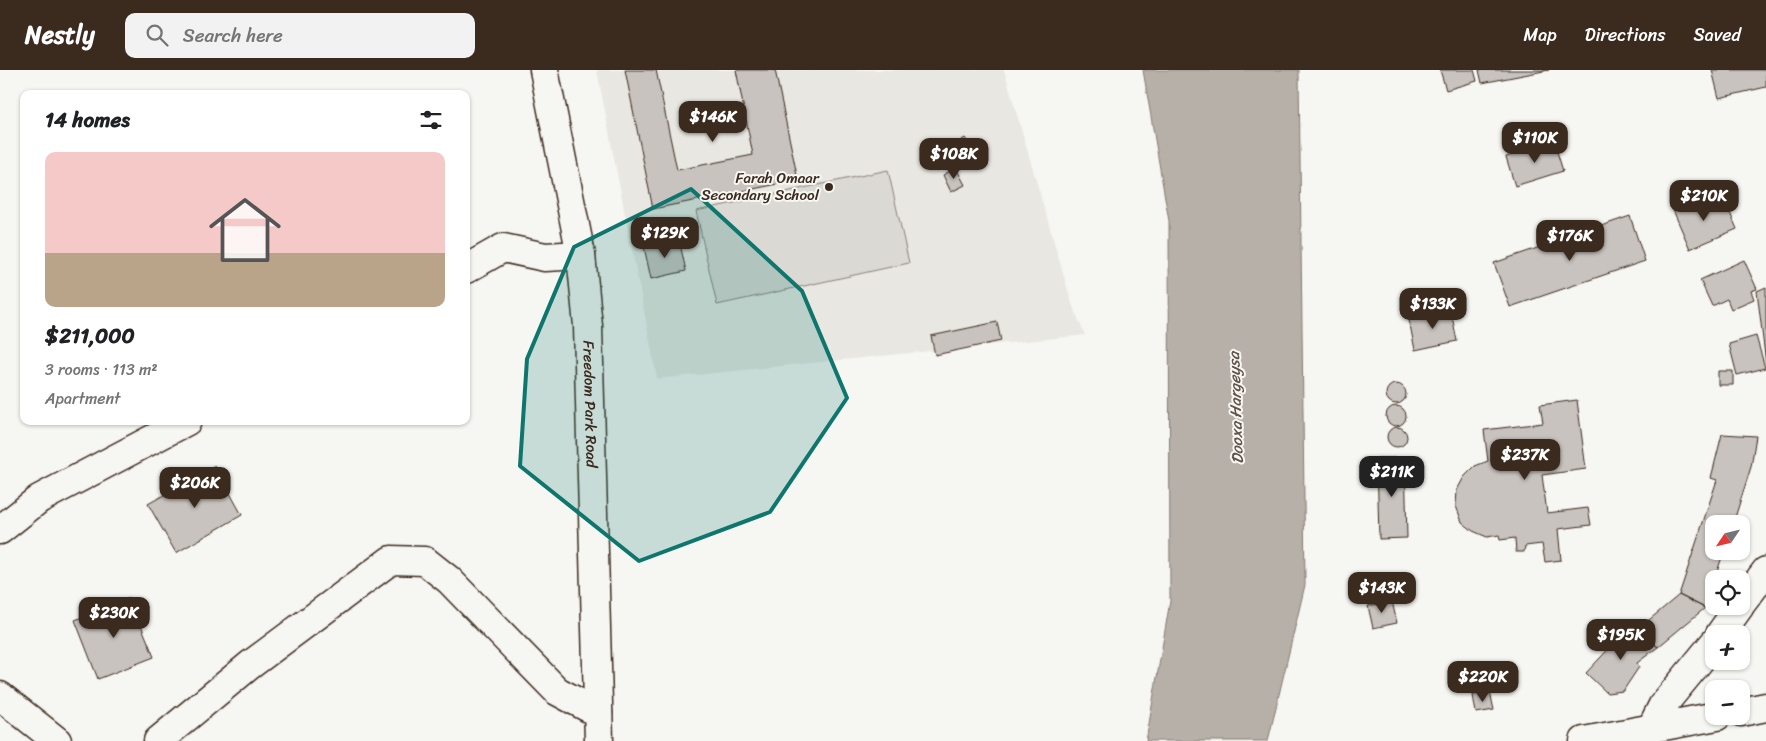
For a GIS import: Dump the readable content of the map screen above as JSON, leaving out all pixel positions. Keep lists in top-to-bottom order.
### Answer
{
  "streets": {
    "street": ["Freedom Park Road"]
  },
  "water": ["Dooxa Hargeysa"],
  "places": ["Farah Omaar Secondary School"],
  "north": "bottom left",
  "page": {
    "header": "Nestly",
    "search": "Search here",
    "nav": ["Map", "Directions", "Saved"],
    "heading": "14 homes",
    "price": [
      "$146K",
      "$110K",
      "$108K",
      "$210K",
      "$129K",
      "$176K",
      "$133K",
      "$237K",
      "$211K",
      "$206K",
      "$143K",
      "$230K",
      "$195K",
      "$220K"
    ],
    "list": [
      {
        "name": "$211,000",
        "note": "3 rooms · 113 m² · Apartment"
      }
    ],
    "map_buttons": ["+", "−"]
  }
}
